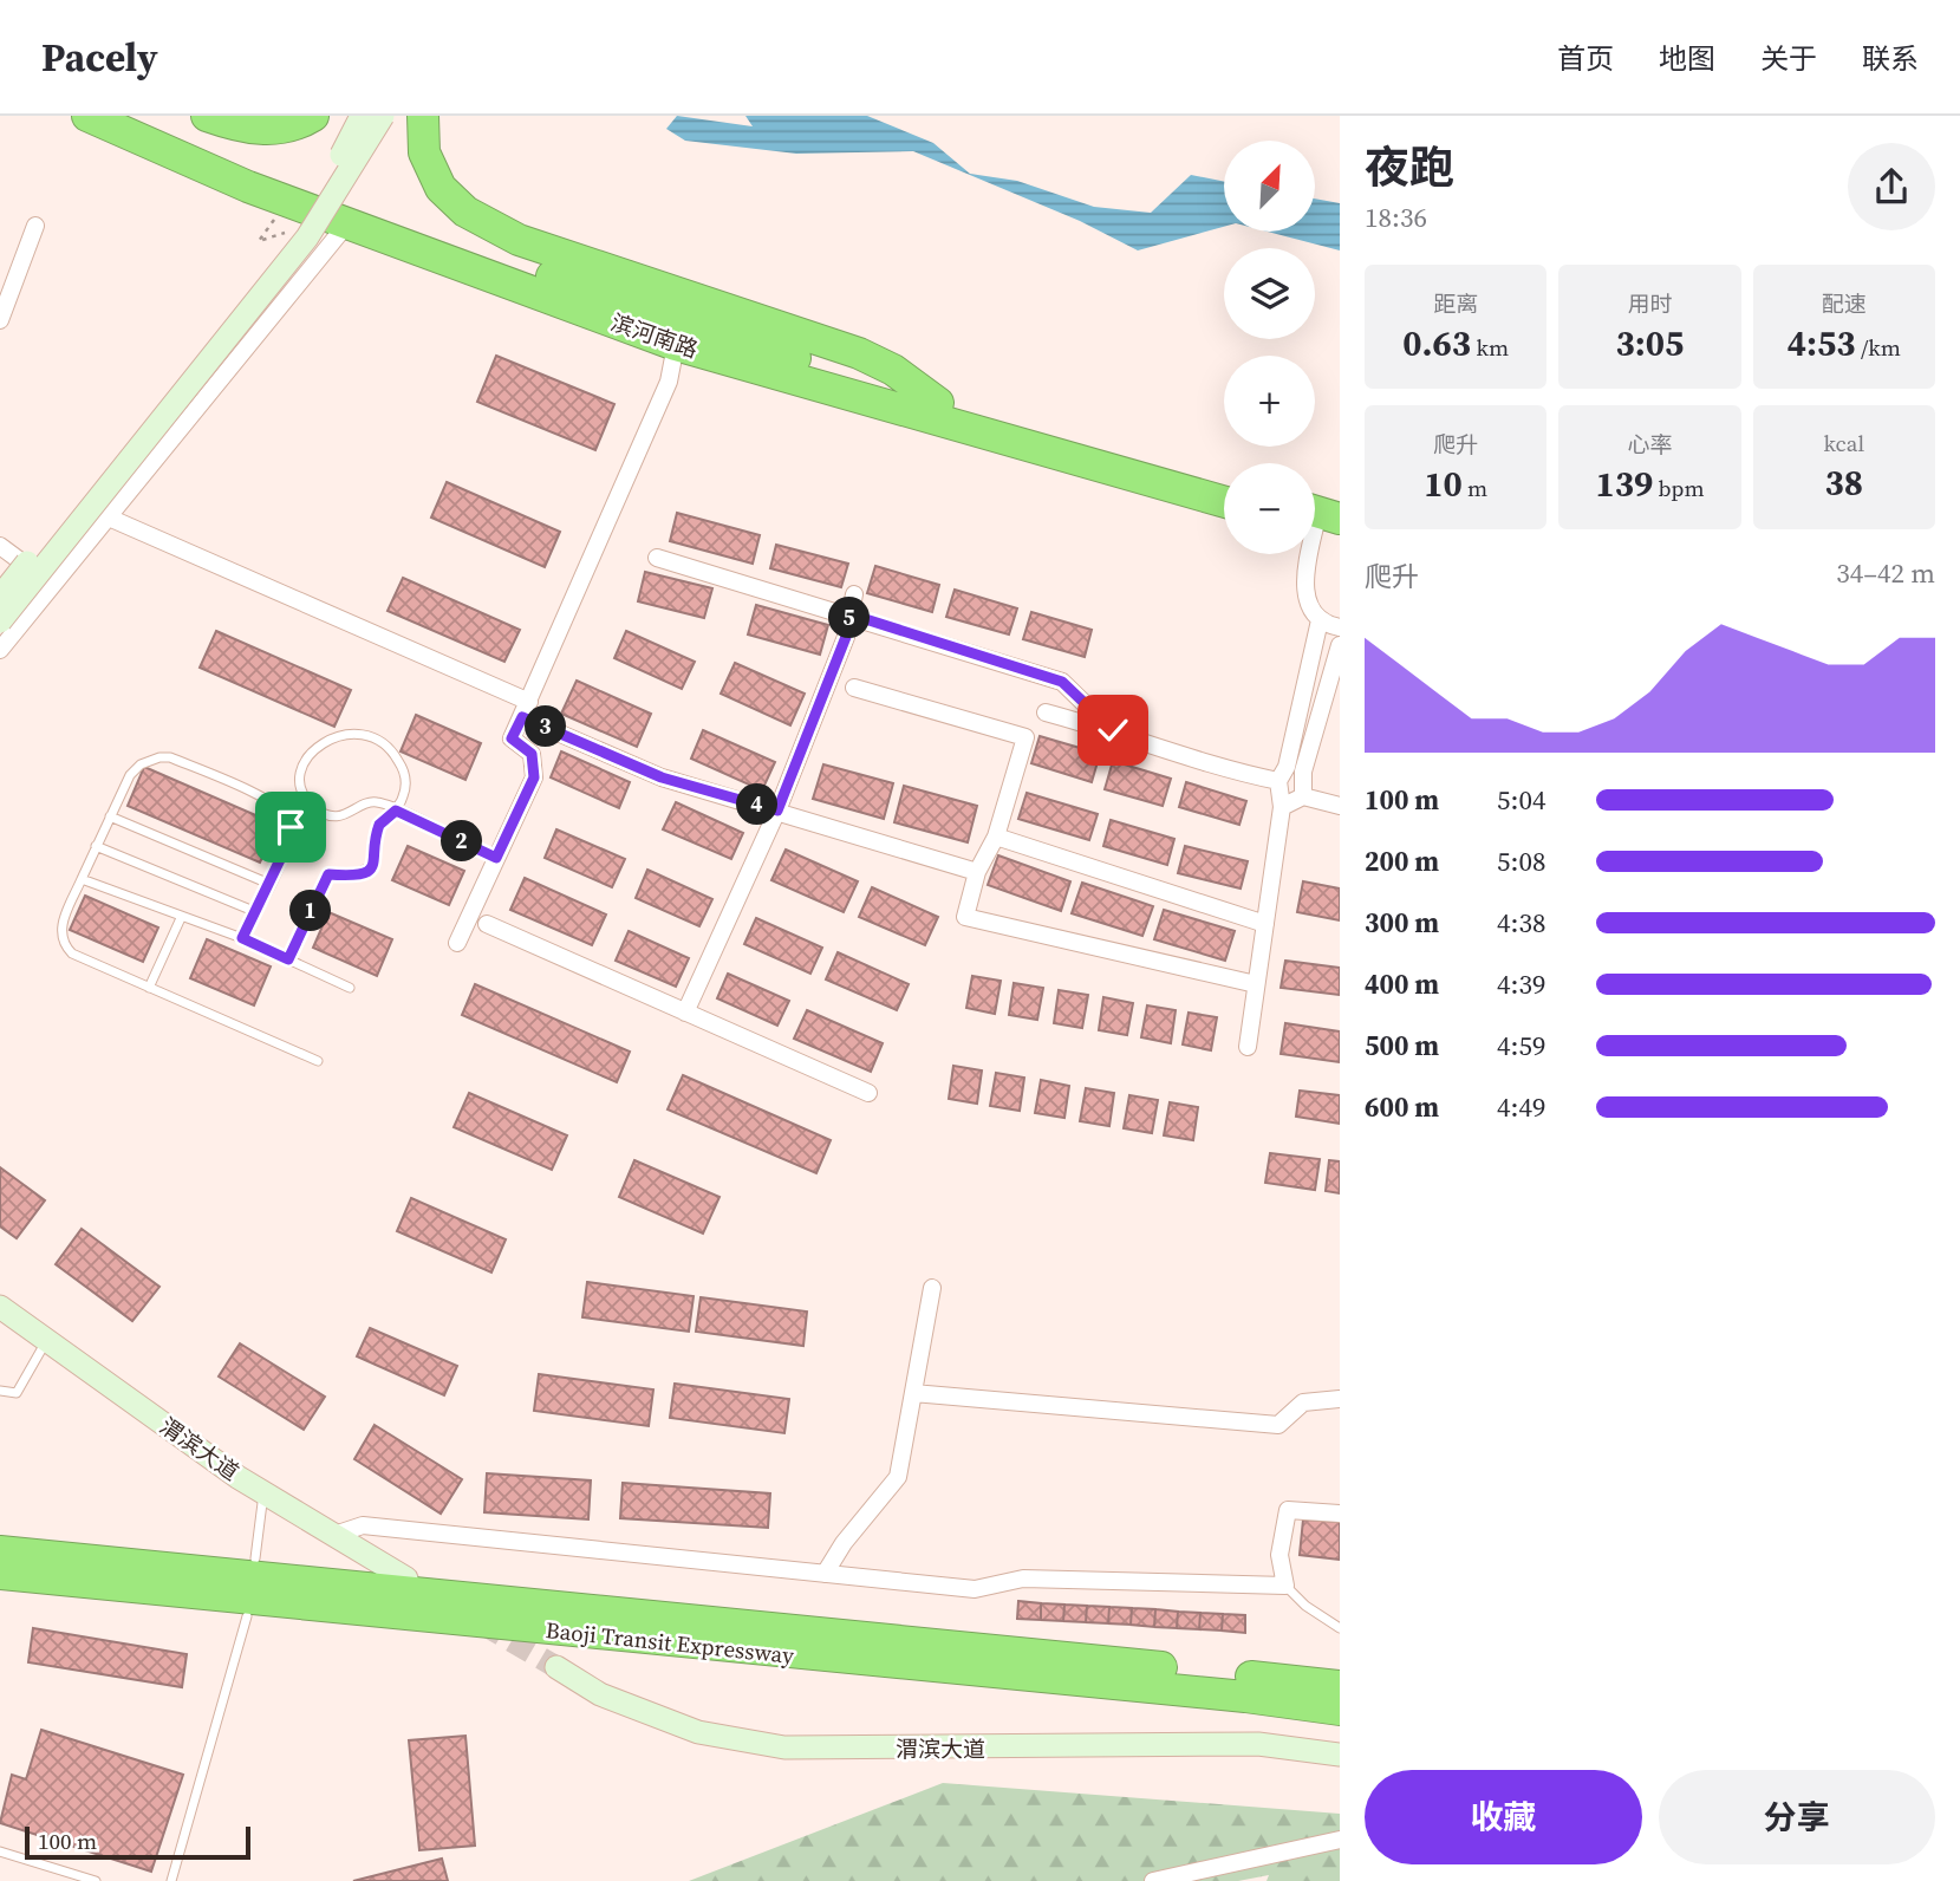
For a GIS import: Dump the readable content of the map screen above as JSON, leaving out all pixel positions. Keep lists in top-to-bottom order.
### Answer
{
  "streets": {
    "highway": ["滨河南路", "Baoji Transit Expressway"],
    "main road": ["渭滨大道"]
  },
  "scale_bar": "100 m",
  "north": "top right",
  "page": {
    "header": "Pacely",
    "nav": [
      "首页",
      "地图",
      "关于",
      "联系"
    ],
    "heading": ["夜跑", "18:36"],
    "map_buttons": ["+", "−"],
    "stats": [
      ["距离", "0.63 km"],
      ["用时", "3:05"],
      ["配速", "4:53 /km"],
      ["爬升", "10 m"],
      ["心率", "139 bpm"],
      ["kcal", "38"]
    ],
    "chart": ["爬升", "34–42 m"],
    "pins": [
      "5",
      "3",
      "4",
      "2",
      "1"
    ],
    "list": [
      {
        "name": "100 m",
        "note": "5:04"
      },
      {
        "name": "200 m",
        "note": "5:08"
      },
      {
        "name": "300 m",
        "note": "4:38"
      },
      {
        "name": "400 m",
        "note": "4:39"
      },
      {
        "name": "500 m",
        "note": "4:59"
      },
      {
        "name": "600 m",
        "note": "4:49"
      }
    ],
    "buttons": ["收藏", "分享"],
    "scale": "100 m"
  }
}
